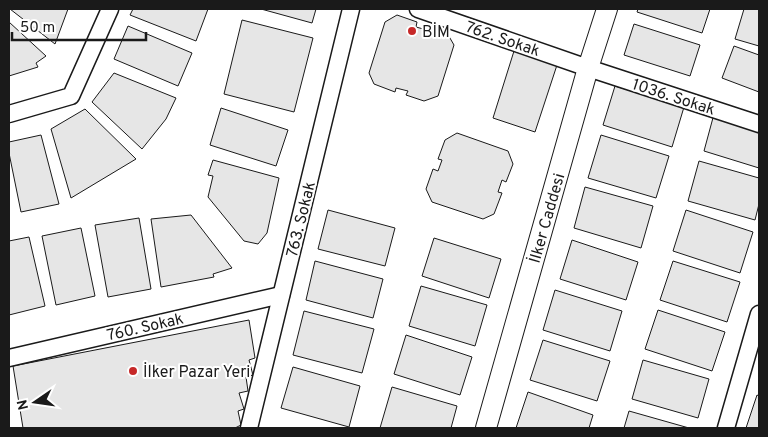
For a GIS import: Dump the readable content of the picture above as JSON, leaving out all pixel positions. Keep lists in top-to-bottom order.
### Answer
{
  "streets": {
    "street": [
      "762. Sokak",
      "1036. Sokak",
      "İlker Caddesi",
      "763. Sokak",
      "760. Sokak"
    ]
  },
  "crossings": [
    ["762. Sokak", "1036. Sokak"],
    ["762. Sokak", "İlker Caddesi"],
    ["1036. Sokak", "İlker Caddesi"],
    ["763. Sokak", "760. Sokak"]
  ],
  "places": ["BİM", "İlker Pazar Yeri"],
  "scale_bar": "50 m",
  "north": "left"
}
